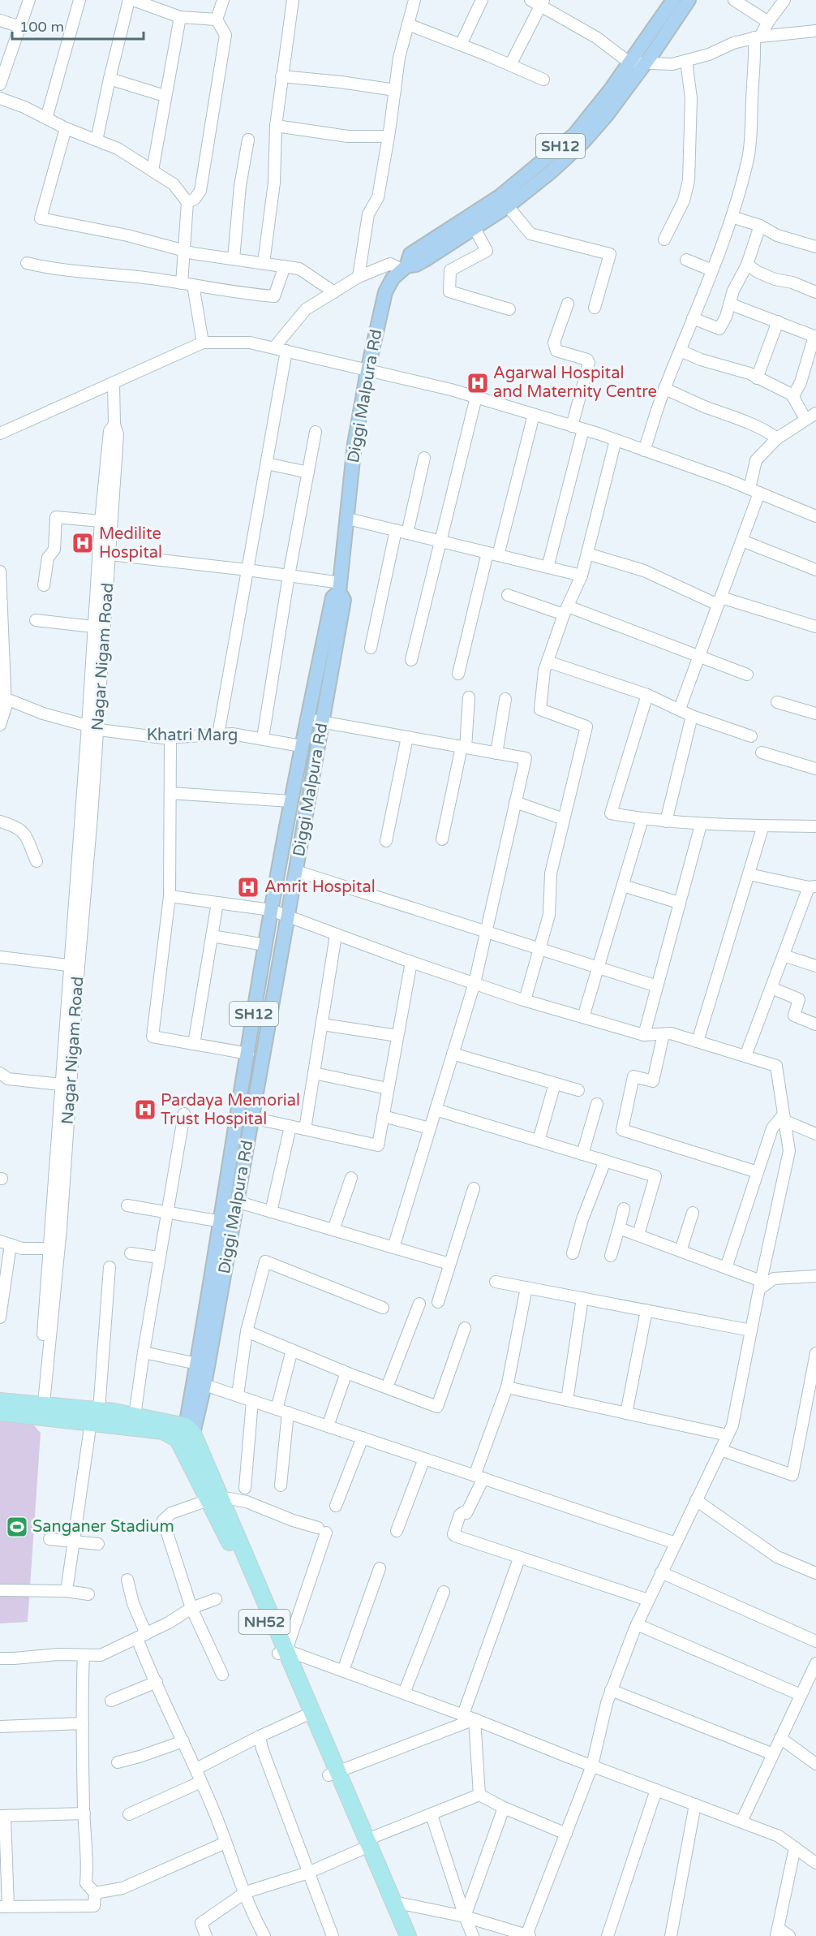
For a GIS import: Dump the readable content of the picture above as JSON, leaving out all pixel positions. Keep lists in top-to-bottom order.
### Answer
{
  "streets": {
    "highway": ["NH52"],
    "main road": ["SH12", "Diggi Malpura Rd"],
    "street": ["Nagar Nigam Road", "Khatri Marg"]
  },
  "crossings": [
    ["Diggi Malpura Rd", "Khatri Marg"],
    ["Diggi Malpura Rd", "NH52"],
    ["Nagar Nigam Road", "Khatri Marg"]
  ],
  "places": {
    "hospital": [
      "Agarwal Hospital and Maternity Centre",
      "Medilite Hospital",
      "Amrit Hospital",
      "Pardaya Memorial Trust Hospital"
    ],
    "sports": ["Sanganer Stadium"]
  },
  "scale_bar": "100 m"
}
